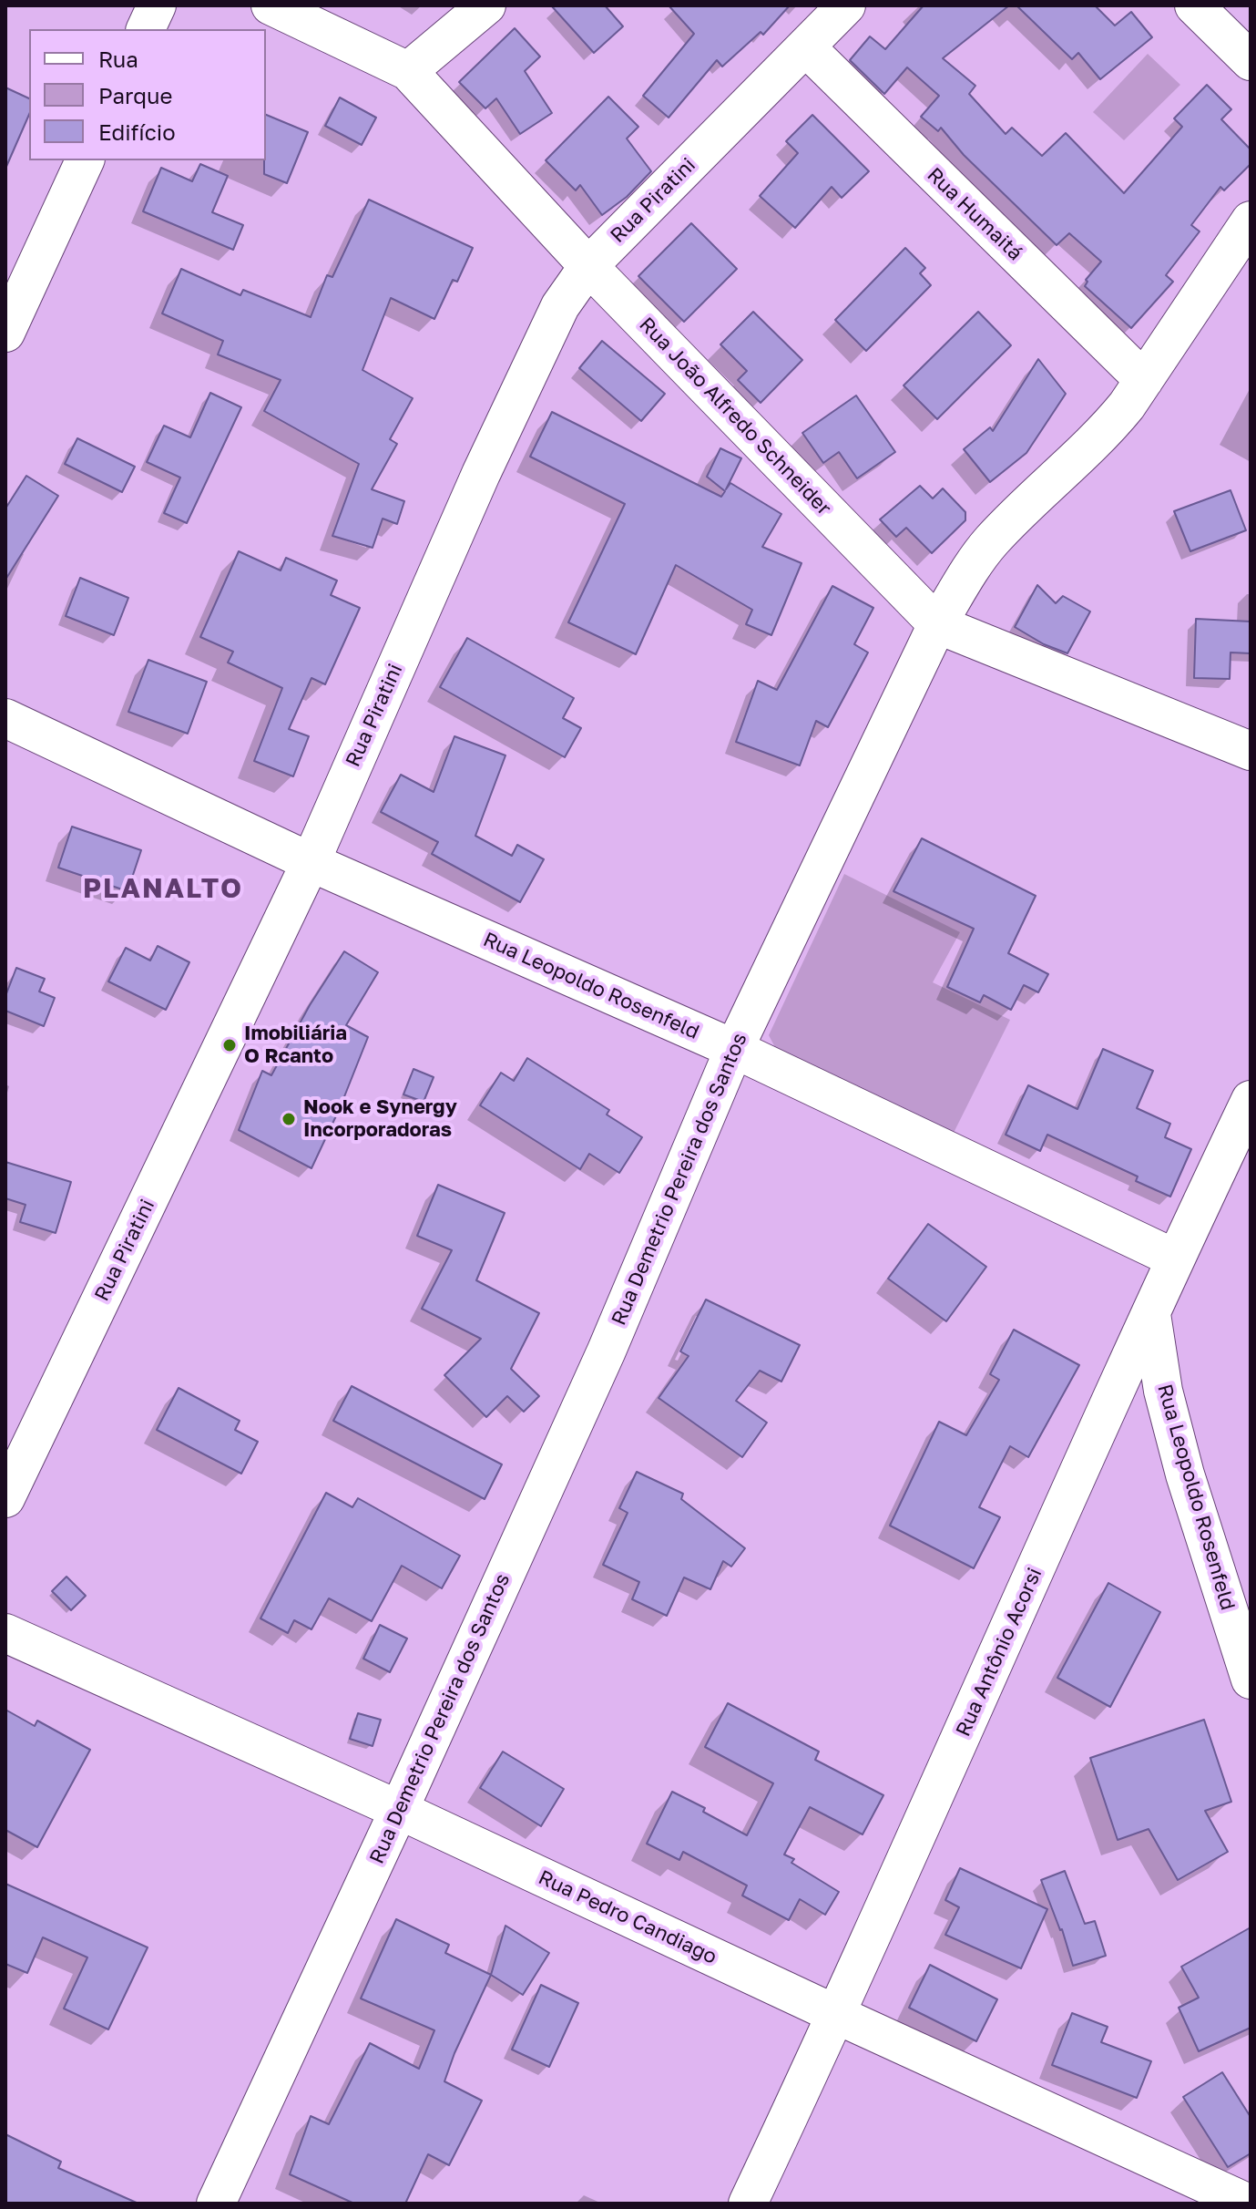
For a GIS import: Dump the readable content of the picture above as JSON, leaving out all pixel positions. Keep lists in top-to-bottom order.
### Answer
{
  "streets": {
    "street": [
      "Rua Piratini",
      "Rua Humaitá",
      "Rua João Alfredo Schneider",
      "Rua Leopoldo Rosenfeld",
      "Rua Demetrio Pereira dos Santos",
      "Rua Antônio Acorsi",
      "Rua Pedro Candiago"
    ]
  },
  "crossings": [
    ["Rua Piratini", "Rua Humaitá"],
    ["Rua Piratini", "Rua João Alfredo Schneider"],
    ["Rua Piratini", "Rua Leopoldo Rosenfeld"],
    ["Rua Humaitá", "Rua Demetrio Pereira dos Santos"],
    ["Rua João Alfredo Schneider", "Rua Demetrio Pereira dos Santos"],
    ["Rua Leopoldo Rosenfeld", "Rua Demetrio Pereira dos Santos"],
    ["Rua Leopoldo Rosenfeld", "Rua Antônio Acorsi"],
    ["Rua Demetrio Pereira dos Santos", "Rua Pedro Candiago"],
    ["Rua Antônio Acorsi", "Rua Pedro Candiago"]
  ],
  "districts": ["PLANALTO"],
  "places": ["Imobiliária O Rcanto", "Nook e Synergy Incorporadoras"],
  "legend": ["Rua", "Parque", "Edifício"]
}
